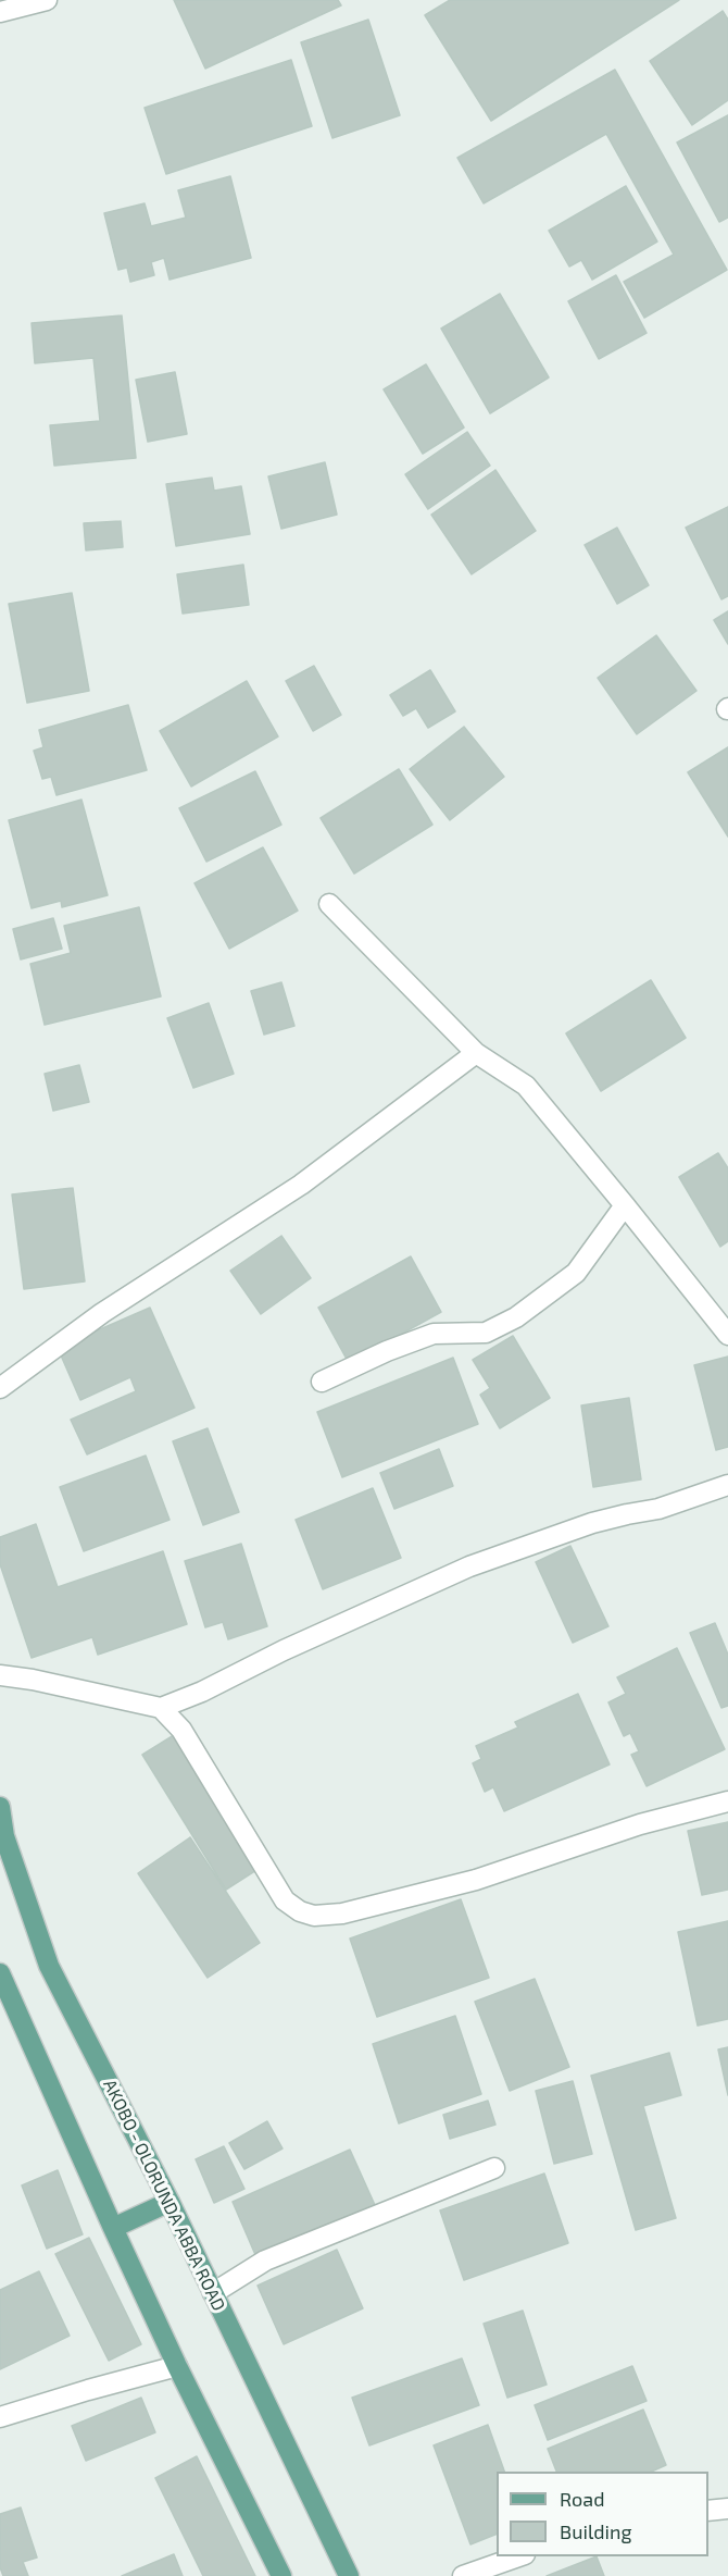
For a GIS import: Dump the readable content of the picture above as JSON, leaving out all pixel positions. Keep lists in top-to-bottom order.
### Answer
{
  "streets": {
    "main road": ["AKOBO - OLORUNDA ABBA ROAD"]
  },
  "legend": ["Road", "Building"]
}
